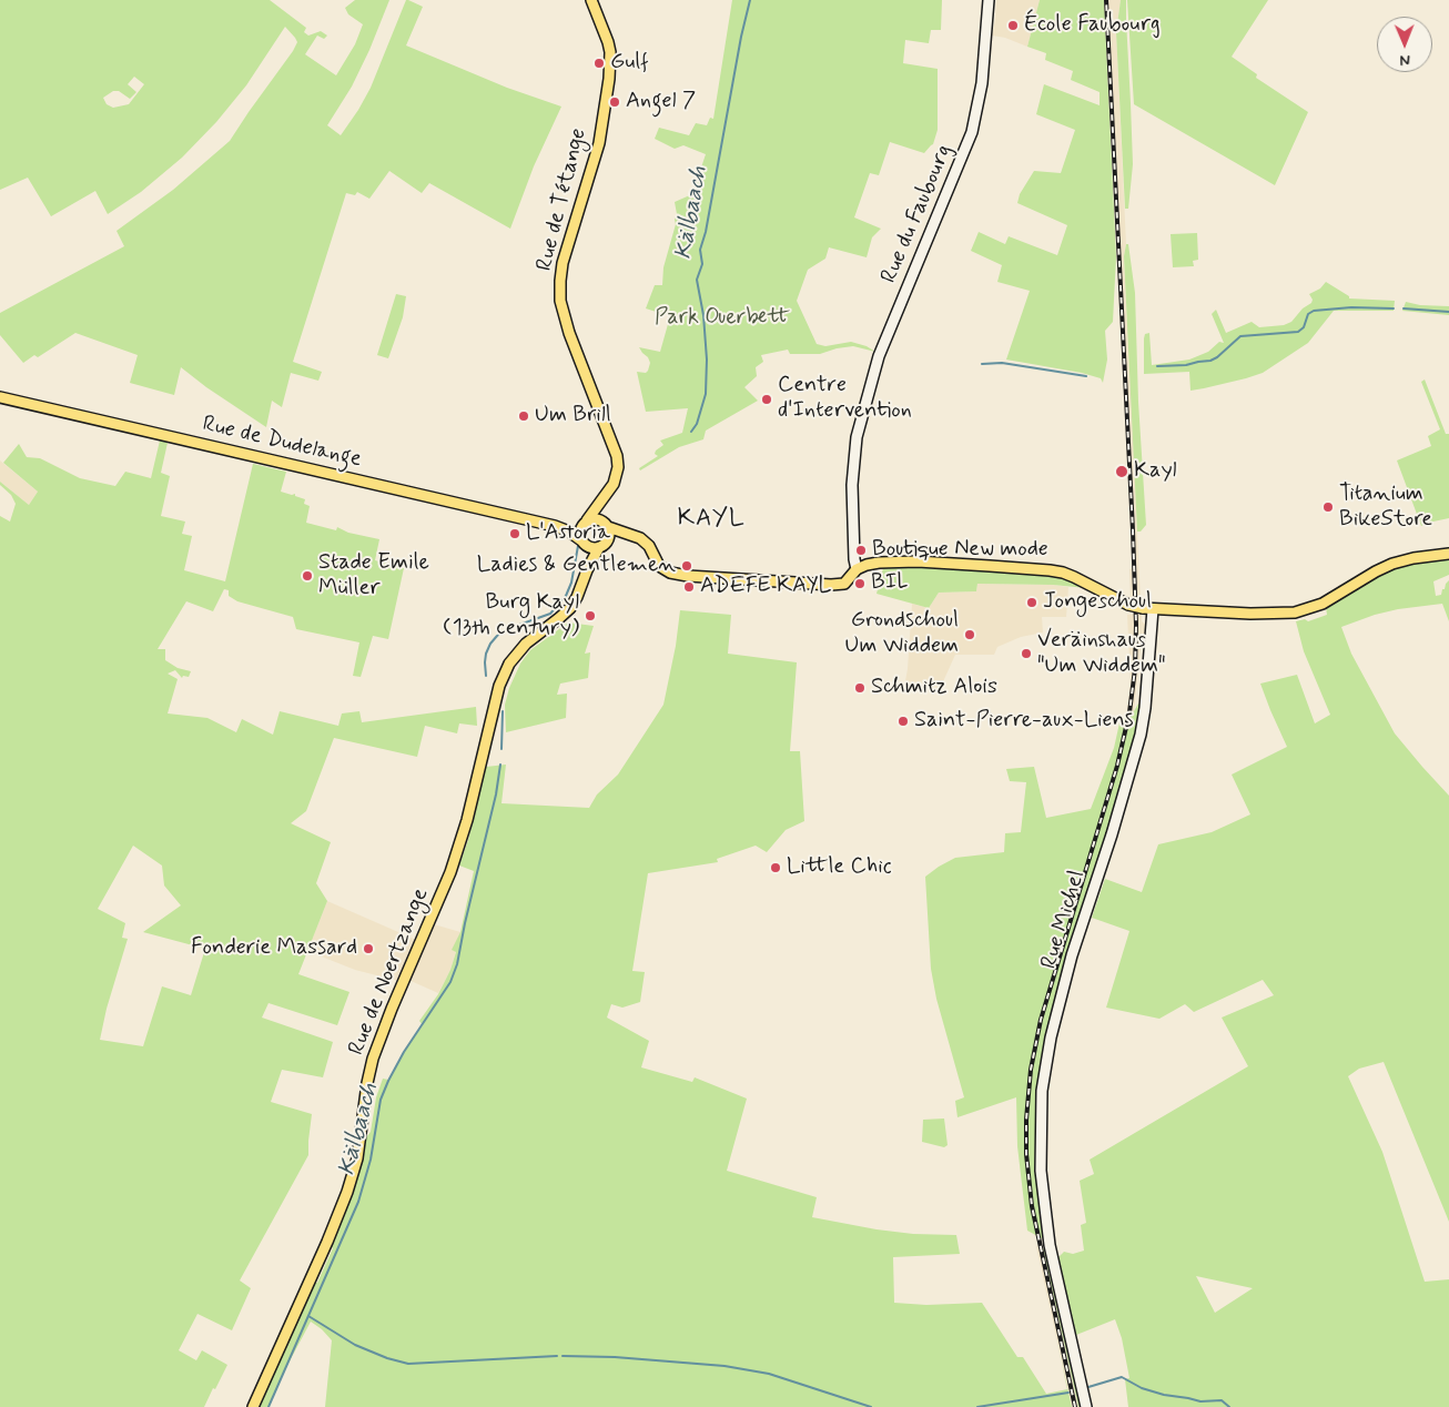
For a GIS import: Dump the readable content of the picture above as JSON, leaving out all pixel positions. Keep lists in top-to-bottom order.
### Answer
{
  "streets": {
    "main road": [
      "Rue de Tétange",
      "Rue du Faubourg",
      "Rue de Dudelange",
      "Rue Michel",
      "Rue de Noertzange"
    ]
  },
  "crossings": [
    ["Rue de Tétange", "Rue de Dudelange"],
    ["Rue de Tétange", "Rue de Noertzange"],
    ["Rue de Dudelange", "Rue de Noertzange"]
  ],
  "districts": ["KAYL"],
  "water": ["Kälbaach"],
  "parks": ["Park Ouerbett"],
  "places": [
    "École Faubourg",
    "Gulf",
    "Angel 7",
    "Centre d'Intervention",
    "Um Brill",
    "Kayl",
    "Titanium BikeStore",
    "L'Astoria",
    "Boutique New mode",
    "Ladies & Gentlemen",
    "Stade Emile Müller",
    "BIL",
    "ADEFE KAYL",
    "Jongeschoul",
    "Burg Kayl (13th century)",
    "Grondschoul Um Widdem",
    "Veräinshaus \"Um Widdem\"",
    "Schmitz Alois",
    "Saint-Pierre-aux-Liens",
    "Little Chic",
    "Fonderie Massard"
  ],
  "north": "bottom"
}
